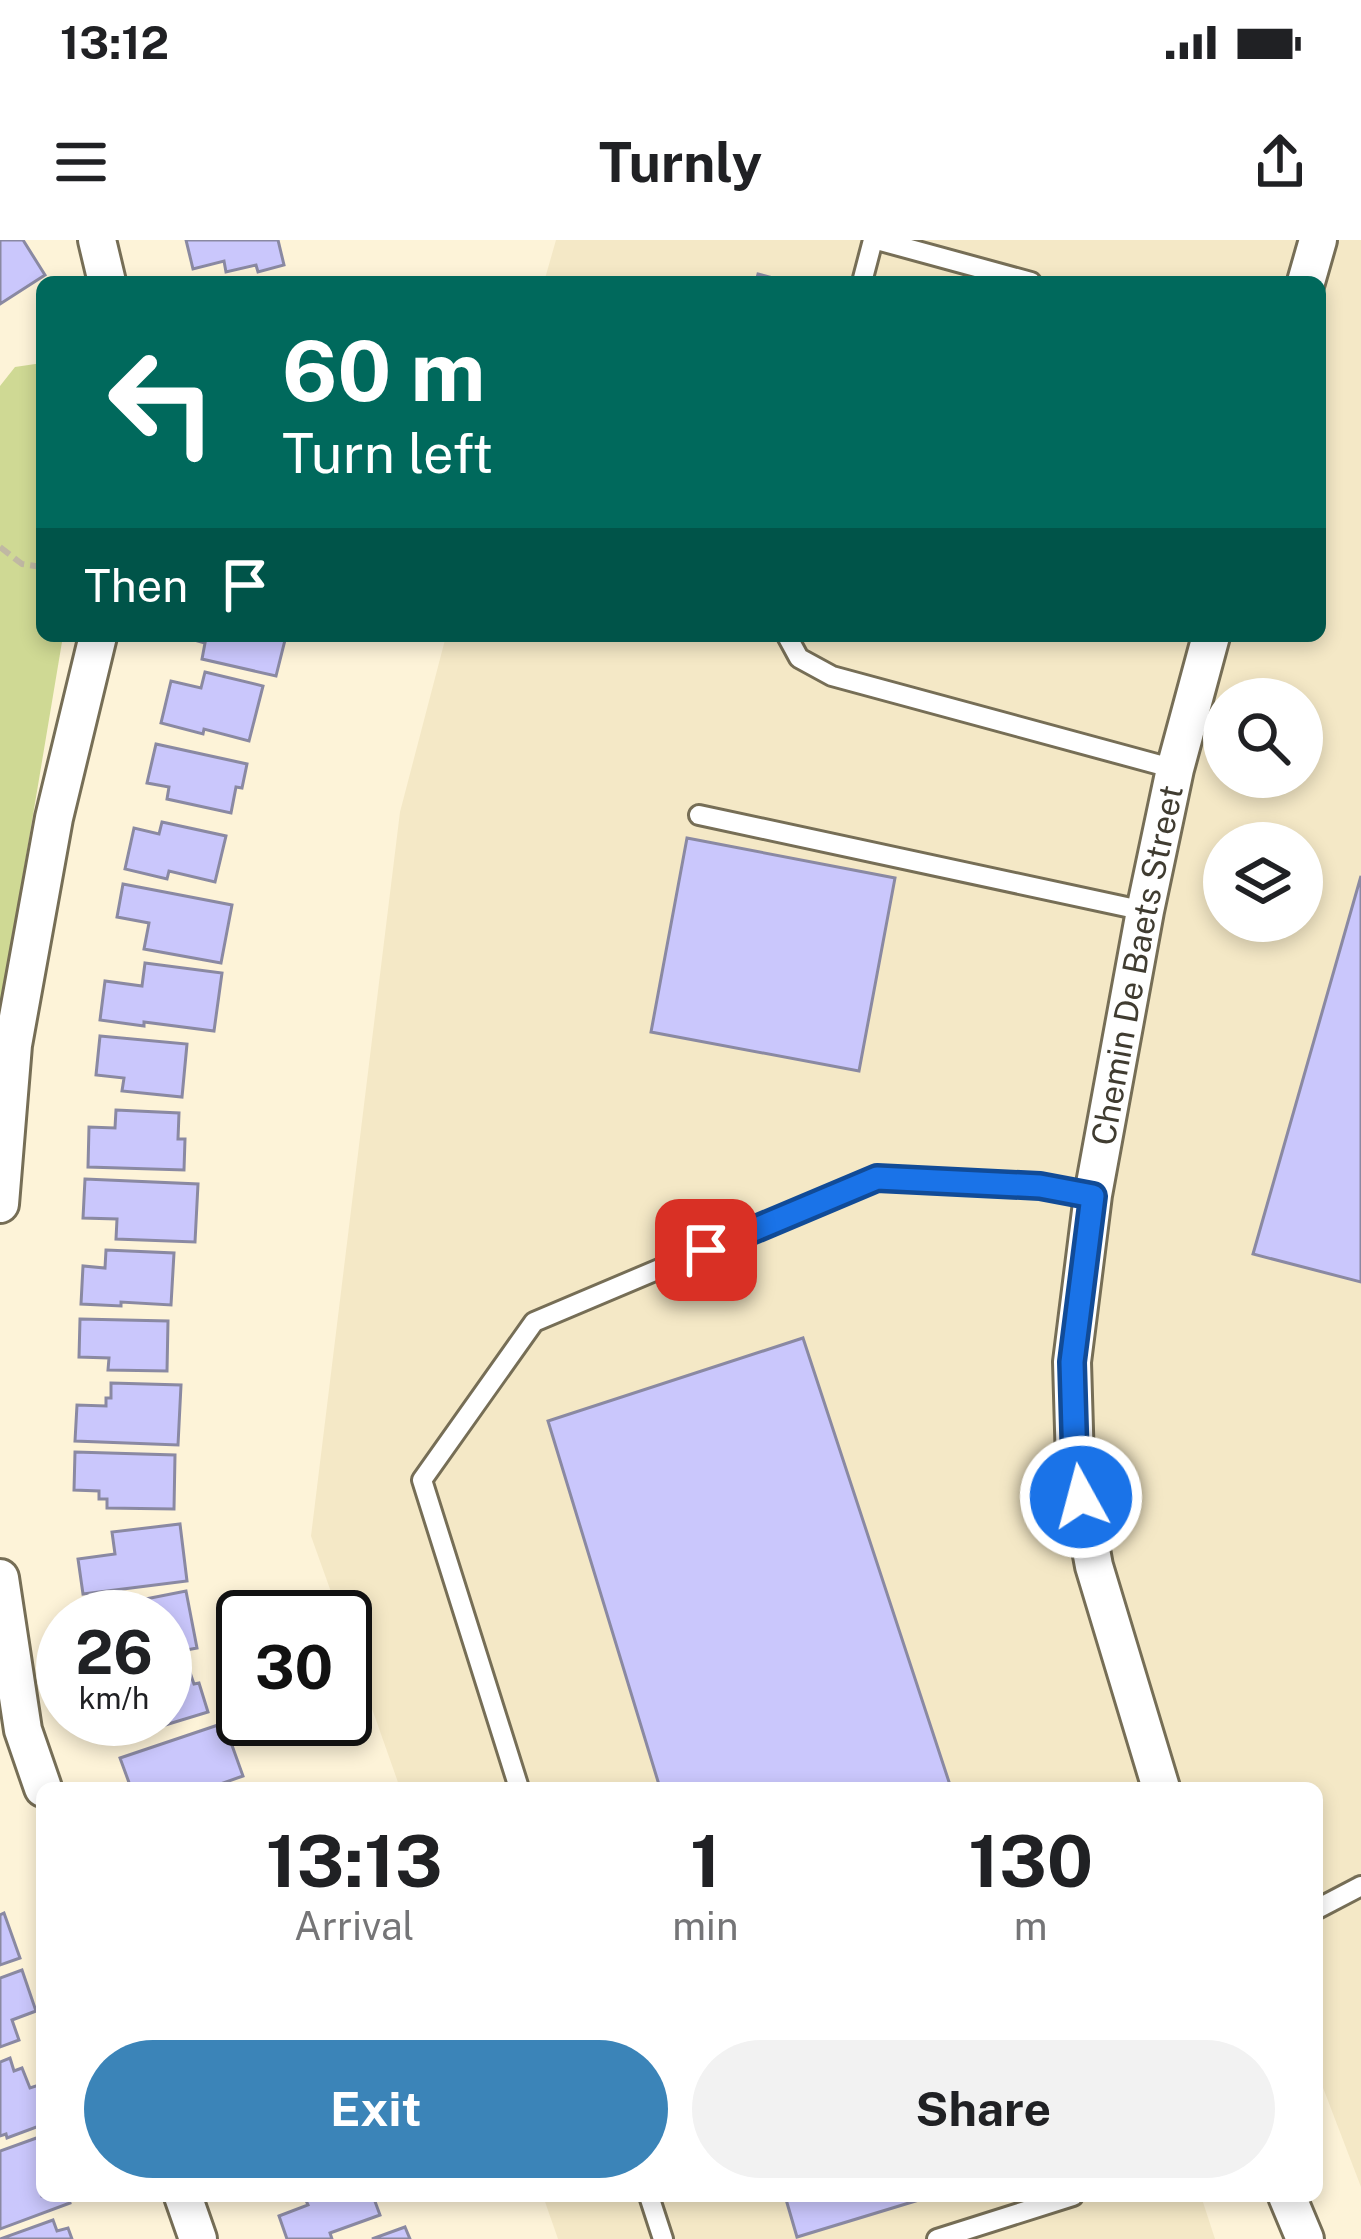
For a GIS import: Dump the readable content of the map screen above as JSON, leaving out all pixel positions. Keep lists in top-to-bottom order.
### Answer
{
  "streets": {
    "street": ["Chemin De Baets Street"]
  },
  "page": {
    "status": "13:12",
    "header": "Turnly",
    "turn": ["60 m", "Turn left"],
    "then": "Then",
    "speed": "26 km/h",
    "limit": "30",
    "eta": [
      "13:13",
      "Arrival",
      "1",
      "min",
      "130",
      "m"
    ],
    "buttons": ["Exit", "Share"]
  }
}
